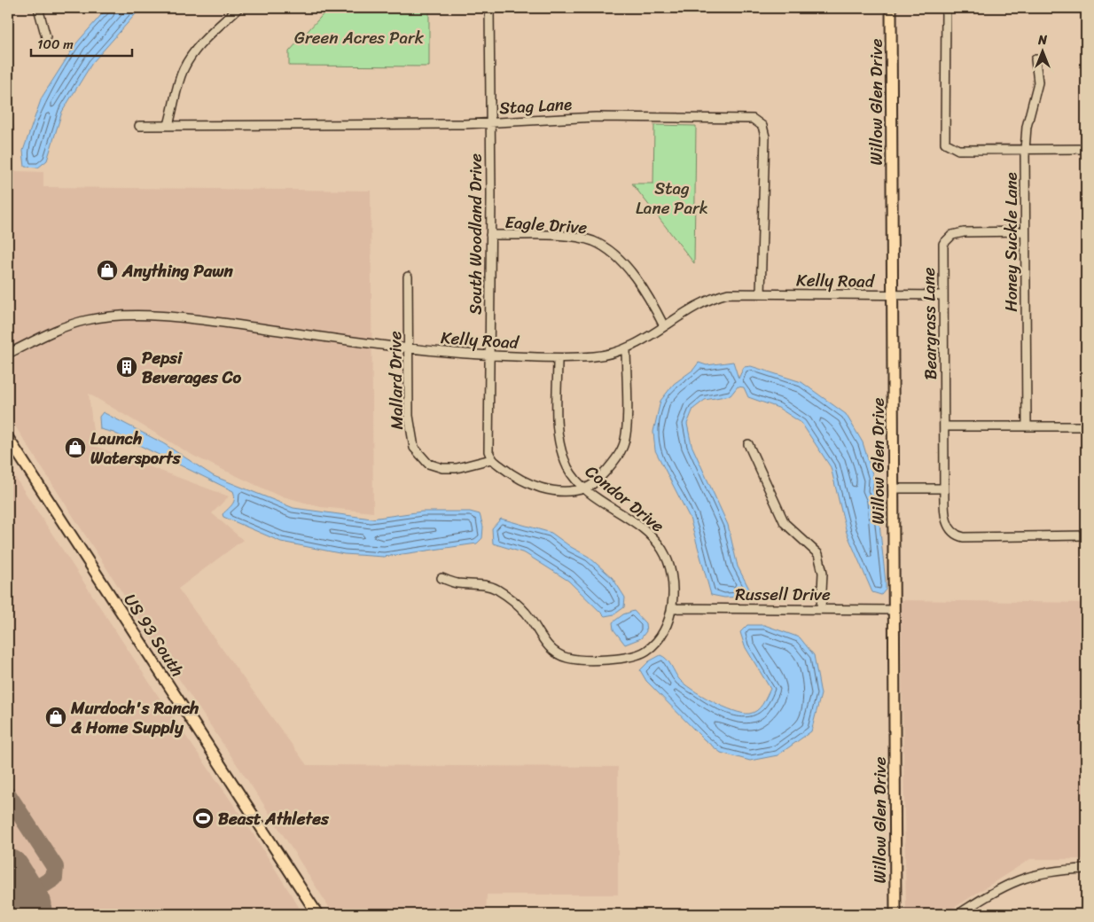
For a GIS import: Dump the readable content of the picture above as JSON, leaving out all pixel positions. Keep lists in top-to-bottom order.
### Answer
{
  "streets": {
    "main road": ["Willow Glen Drive", "US 93 South"],
    "street": [
      "Stag Lane",
      "Eagle Drive",
      "South Woodland Drive",
      "Honey Suckle Lane",
      "Kelly Road",
      "Beargrass Lane",
      "Mallard Drive",
      "Condor Drive",
      "Russell Drive"
    ]
  },
  "crossings": [
    ["Willow Glen Drive", "Kelly Road"],
    ["Willow Glen Drive", "Russell Drive"],
    ["Stag Lane", "South Woodland Drive"],
    ["Stag Lane", "Kelly Road"],
    ["Eagle Drive", "South Woodland Drive"],
    ["Eagle Drive", "Kelly Road"],
    ["South Woodland Drive", "Kelly Road"],
    ["South Woodland Drive", "Mallard Drive"],
    ["Honey Suckle Lane", "Beargrass Lane"],
    ["Kelly Road", "Beargrass Lane"],
    ["Kelly Road", "Mallard Drive"],
    ["Kelly Road", "Condor Drive"],
    ["Condor Drive", "Russell Drive"]
  ],
  "parks": ["Green Acres Park", "Stag Lane Park"],
  "places": {
    "shop": ["Anything Pawn", "Launch Watersports", "Murdoch's Ranch & Home Supply"],
    "building": ["Pepsi Beverages Co"],
    "sports": ["Beast Athletes"]
  },
  "scale_bar": "100 m",
  "north": "top"
}
